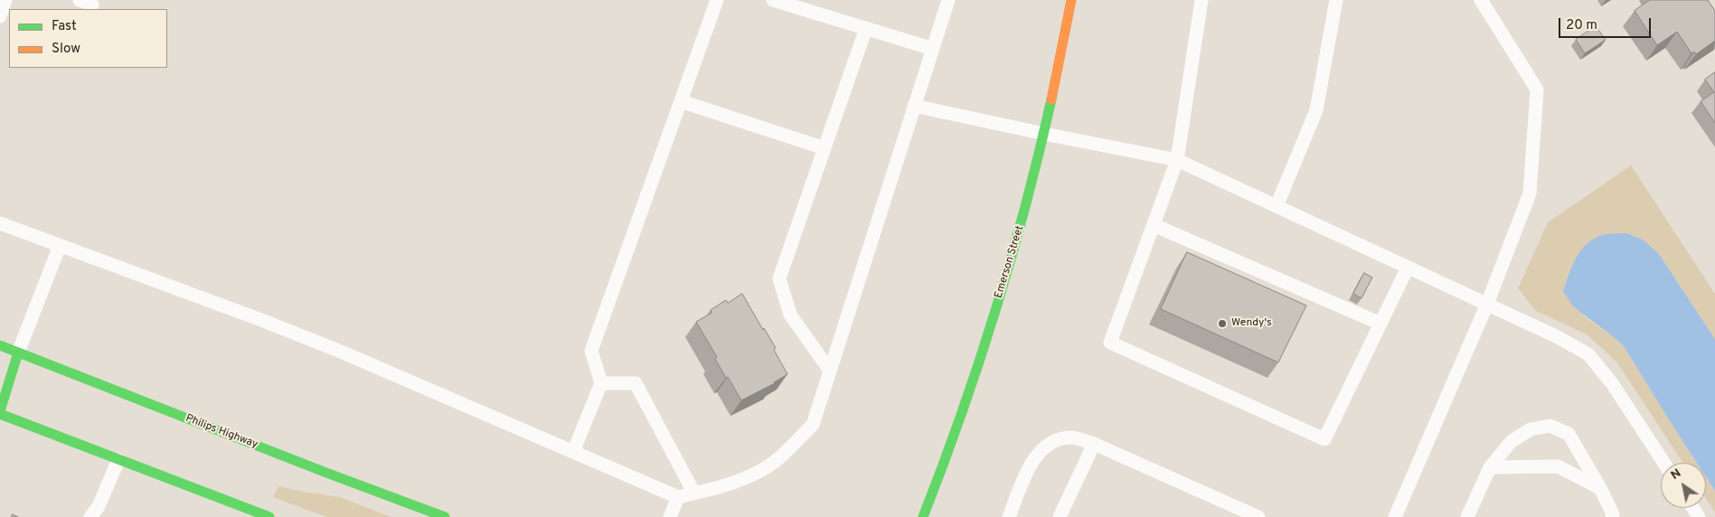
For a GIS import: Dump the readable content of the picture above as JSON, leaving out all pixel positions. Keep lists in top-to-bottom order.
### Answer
{
  "streets": {
    "main road": ["Emerson Street", "Philips Highway"]
  },
  "places": ["Wendy's"],
  "legend": ["Fast", "Slow"],
  "scale_bar": "20 m",
  "north": "top left"
}
